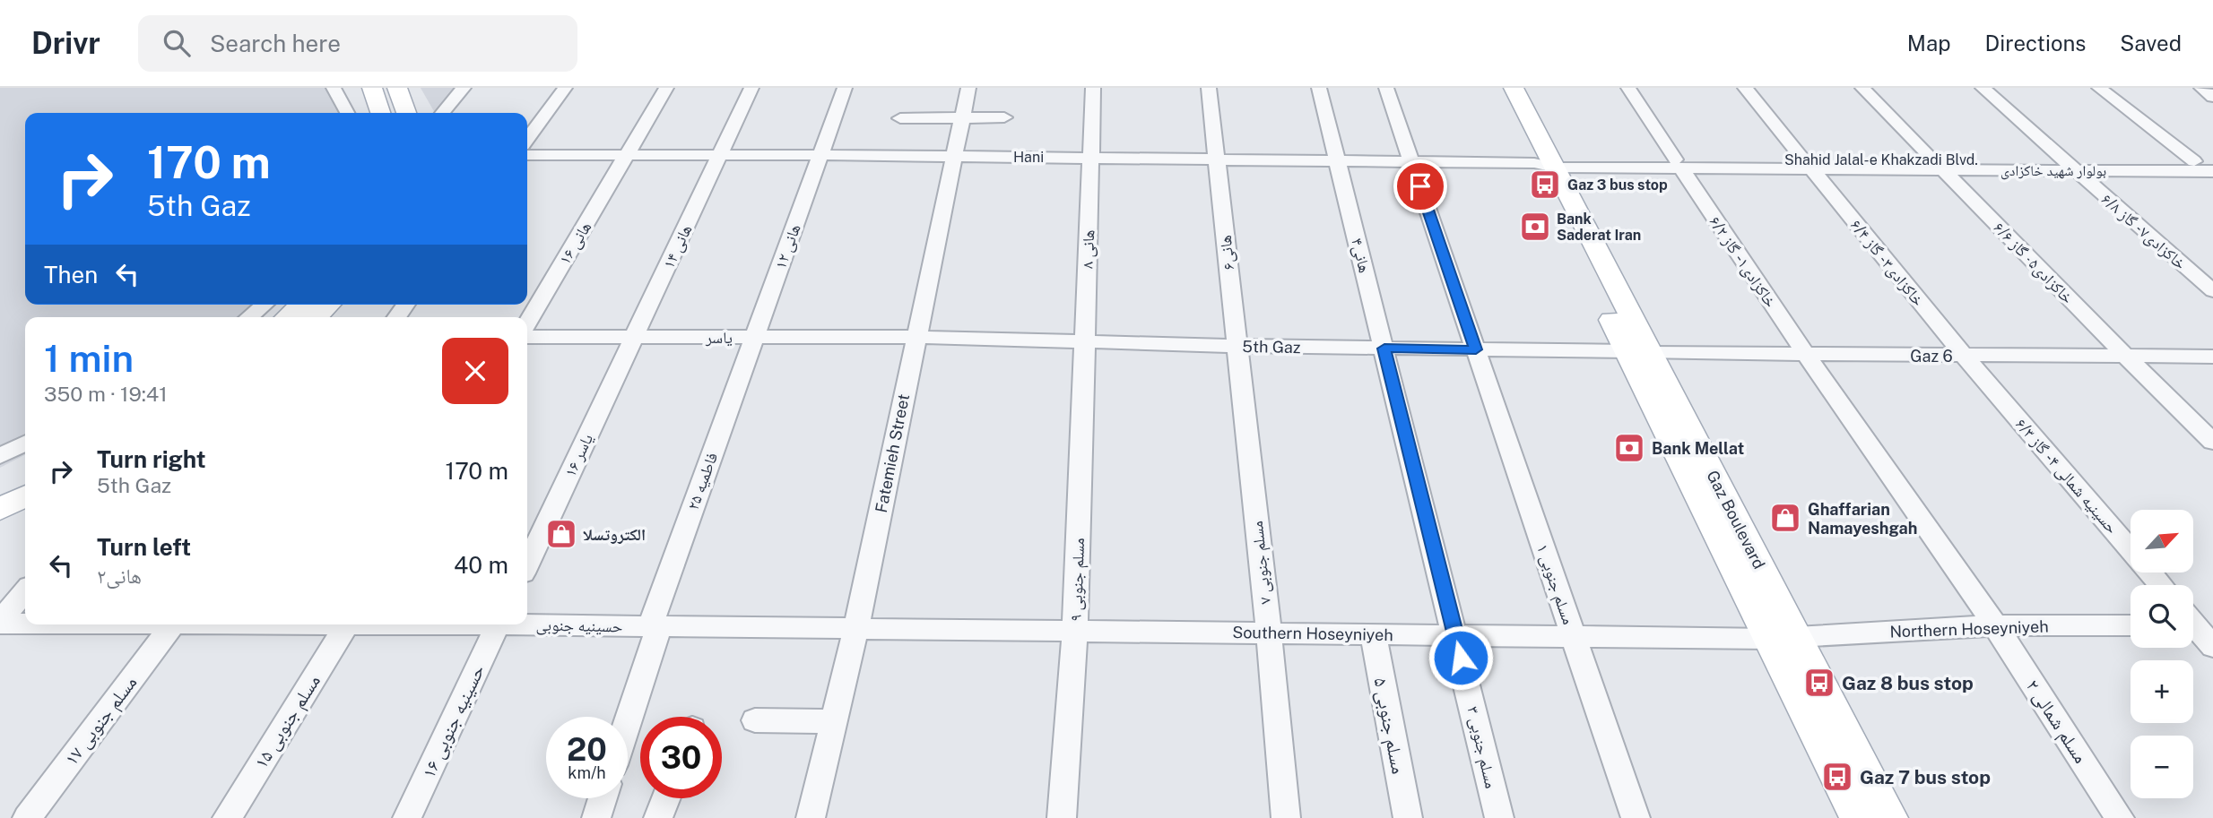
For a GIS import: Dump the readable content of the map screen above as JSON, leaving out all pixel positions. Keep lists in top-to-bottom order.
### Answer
{
  "streets": {
    "main road": ["Gaz Boulevard"],
    "street": [
      "Hani",
      "بولوار شهید خاکزادی",
      "خاکزادی۷ - گاز ۶/۸",
      "هانی ۱۶",
      "هانی ۱۴",
      "هانی ۱۲",
      "هانی ۸",
      "هانی۶",
      "هانی۴",
      "خاکزادی۱ - گاز ۶/۲",
      "خاکزادی۳ - گاز ۶/۴",
      "خاکزادی۵ - گاز ۶/۶",
      "یاسر",
      "5th Gaz",
      "Gaz 6",
      "Fatemieh Street",
      "یاسر ۱۶",
      "حسینیه شمالی ۴ - گاز ۶/۳",
      "فاطمیه ۲۵",
      "مسلم جنوبی ۷",
      "مسلم جنوبی ۹",
      "۱ مسلم جنوبی",
      "حسینیه جنوبی",
      "Northern Hoseyniyeh",
      "Southern Hoseyniyeh",
      "مسلم جنوبی ۱۷",
      "مسلم جنوبی ۱۵",
      "حسینیه جنوبی ۱۶",
      "مسلم شمالی ۲",
      "مسلم جنوبی ۵",
      "مسلم جنوبی ۳"
    ]
  },
  "crossings": [
    ["Hani", "بولوار شهید خاکزادی"],
    ["Hani", "هانی ۱۶"],
    ["Hani", "هانی ۱۴"],
    ["Hani", "هانی ۱۲"],
    ["Hani", "هانی ۸"],
    ["Hani", "هانی۶"],
    ["Hani", "هانی۴"],
    ["Hani", "Fatemieh Street"],
    ["Hani", "Gaz Boulevard"],
    ["Hani", "۱ مسلم جنوبی"],
    ["بولوار شهید خاکزادی", "خاکزادی۷ - گاز ۶/۸"],
    ["بولوار شهید خاکزادی", "خاکزادی۱ - گاز ۶/۲"],
    ["بولوار شهید خاکزادی", "خاکزادی۳ - گاز ۶/۴"],
    ["بولوار شهید خاکزادی", "خاکزادی۵ - گاز ۶/۶"],
    ["بولوار شهید خاکزادی", "Gaz Boulevard"],
    ["هانی ۱۴", "یاسر"],
    ["هانی ۱۴", "یاسر ۱۶"],
    ["هانی ۱۲", "یاسر"],
    ["هانی ۱۲", "فاطمیه ۲۵"],
    ["هانی ۸", "5th Gaz"],
    ["هانی ۸", "مسلم جنوبی ۹"],
    ["هانی۶", "5th Gaz"],
    ["هانی۶", "مسلم جنوبی ۷"],
    ["هانی۴", "5th Gaz"],
    ["هانی۴", "مسلم جنوبی ۳"],
    ["خاکزادی۱ - گاز ۶/۲", "Gaz 6"],
    ["خاکزادی۱ - گاز ۶/۲", "Northern Hoseyniyeh"],
    ["خاکزادی۱ - گاز ۶/۲", "مسلم شمالی ۲"],
    ["خاکزادی۳ - گاز ۶/۴", "Gaz 6"],
    ["خاکزادی۳ - گاز ۶/۴", "حسینیه شمالی ۴ - گاز ۶/۳"],
    ["خاکزادی۵ - گاز ۶/۶", "Gaz 6"],
    ["یاسر", "5th Gaz"],
    ["یاسر", "Fatemieh Street"],
    ["یاسر", "یاسر ۱۶"],
    ["یاسر", "فاطمیه ۲۵"],
    ["5th Gaz", "Gaz 6"],
    ["5th Gaz", "Fatemieh Street"],
    ["5th Gaz", "Gaz Boulevard"],
    ["5th Gaz", "مسلم جنوبی ۷"],
    ["5th Gaz", "مسلم جنوبی ۹"],
    ["5th Gaz", "۱ مسلم جنوبی"],
    ["5th Gaz", "مسلم جنوبی ۳"],
    ["Gaz 6", "حسینیه شمالی ۴ - گاز ۶/۳"],
    ["Gaz 6", "Gaz Boulevard"],
    ["Fatemieh Street", "حسینیه جنوبی"],
    ["Fatemieh Street", "Southern Hoseyniyeh"],
    ["فاطمیه ۲۵", "حسینیه جنوبی"],
    ["Gaz Boulevard", "Northern Hoseyniyeh"],
    ["Gaz Boulevard", "Southern Hoseyniyeh"],
    ["مسلم جنوبی ۷", "Southern Hoseyniyeh"],
    ["مسلم جنوبی ۹", "Southern Hoseyniyeh"],
    ["۱ مسلم جنوبی", "Southern Hoseyniyeh"],
    ["حسینیه جنوبی", "Southern Hoseyniyeh"],
    ["Northern Hoseyniyeh", "Southern Hoseyniyeh"],
    ["Northern Hoseyniyeh", "مسلم شمالی ۲"],
    ["Southern Hoseyniyeh", "مسلم جنوبی ۵"],
    ["Southern Hoseyniyeh", "مسلم جنوبی ۳"]
  ],
  "places": {
    "bus stop": ["Gaz 3 bus stop", "Gaz 8 bus stop", "Gaz 7 bus stop"],
    "bank": ["Bank Saderat Iran", "Bank Mellat"],
    "shop": ["Ghaffarian Namayeshgah", "الکتروتسلا"]
  },
  "north": "top right",
  "page": {
    "header": "Drivr",
    "search": "Search here",
    "nav": ["Map", "Directions", "Saved"],
    "turn": ["170 m", "5th Gaz"],
    "then": "Then",
    "heading": ["1 min", "350 m · 19:41"],
    "list": [
      {
        "name": "Turn right",
        "note": "5th Gaz",
        "value": "170 m"
      },
      {
        "name": "Turn left",
        "note": "هانی۲",
        "value": "40 m"
      }
    ],
    "map_buttons": ["+", "−"],
    "speed": "20 km/h",
    "limit": "30"
  }
}
